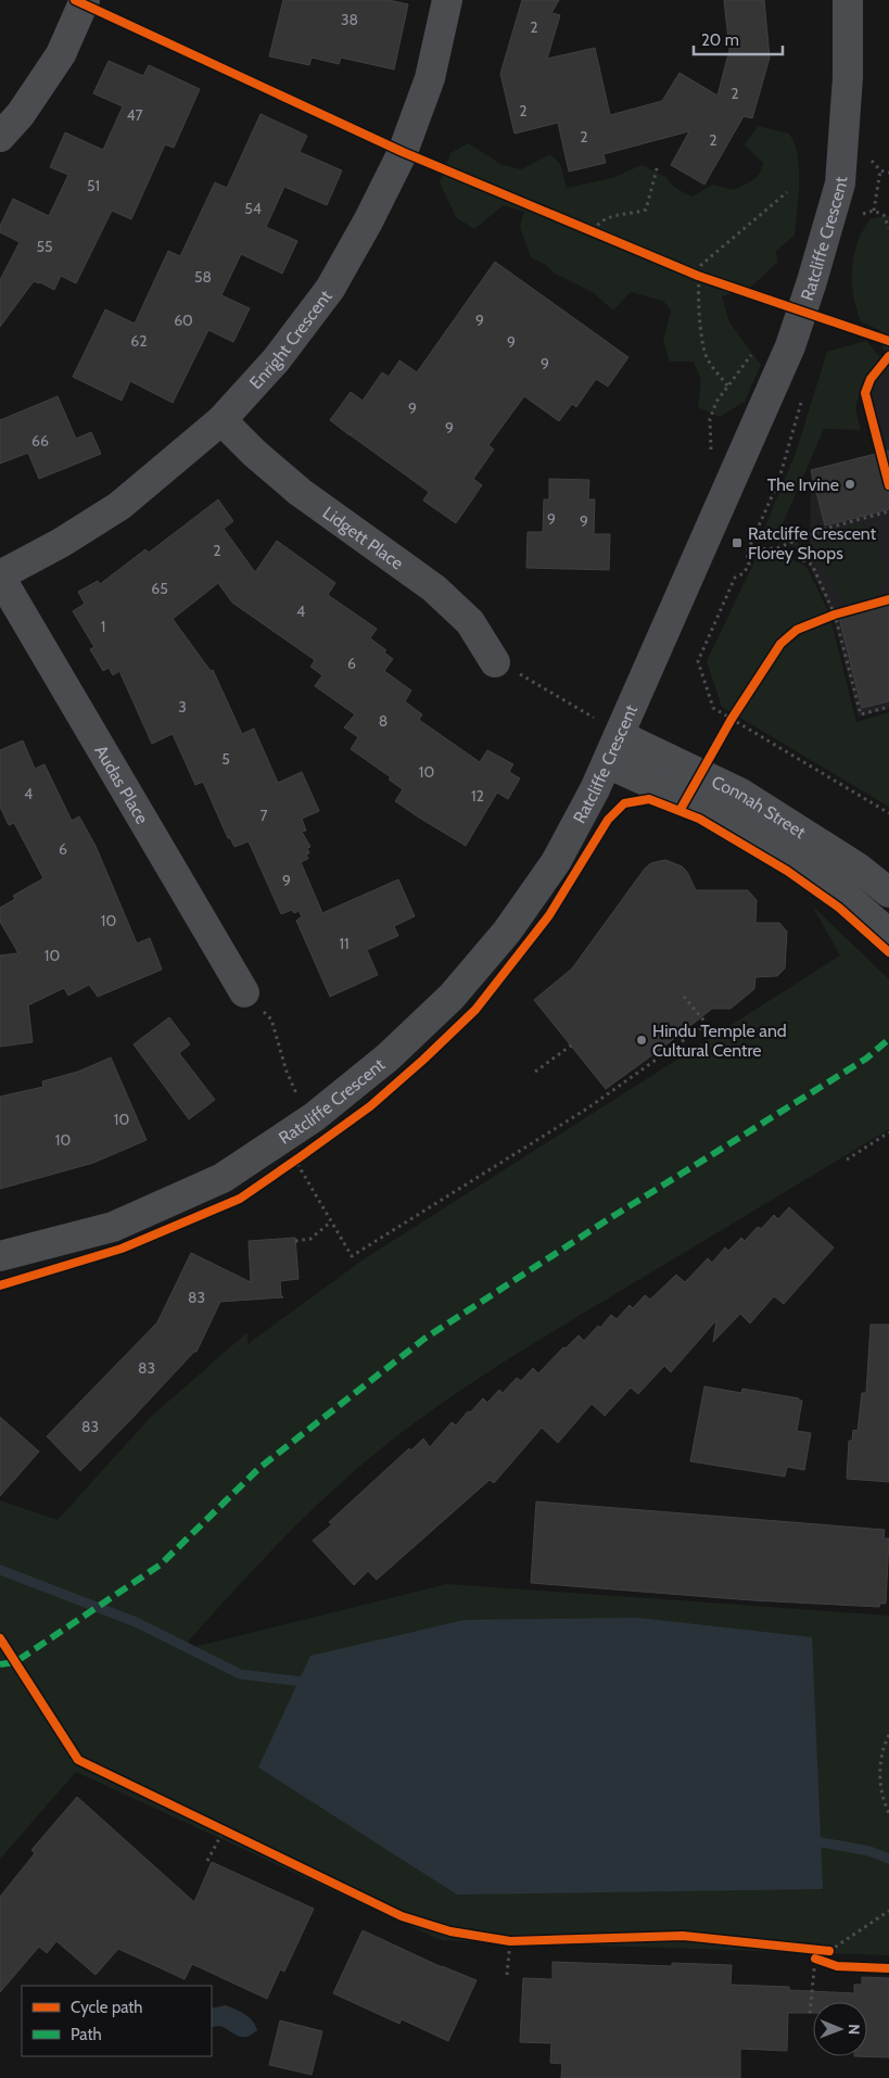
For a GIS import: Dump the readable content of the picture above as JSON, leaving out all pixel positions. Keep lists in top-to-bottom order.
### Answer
{
  "streets": {
    "street": [
      "Ratcliffe Crescent",
      "Enright Crescent",
      "Lidgett Place",
      "Audas Place",
      "Connah Street"
    ]
  },
  "crossings": [
    ["Ratcliffe Crescent", "Connah Street"],
    ["Enright Crescent", "Lidgett Place"],
    ["Enright Crescent", "Audas Place"]
  ],
  "places": {
    "other": ["The Irvine", "Hindu Temple and Cultural Centre"],
    "transit": ["Ratcliffe Crescent Florey Shops"]
  },
  "house_numbers": [
    "38",
    "2",
    "2",
    "2",
    "47",
    "2",
    "2",
    "51",
    "54",
    "55",
    "58",
    "60",
    "9",
    "62",
    "9",
    "9",
    "9",
    "9",
    "66",
    "9",
    "9",
    "2",
    "65",
    "4",
    "1",
    "6",
    "3",
    "8",
    "5",
    "10",
    "4",
    "12",
    "7",
    "6",
    "9",
    "10",
    "11",
    "10",
    "10",
    "10",
    "83",
    "83",
    "83"
  ],
  "legend": ["Cycle path", "Path"],
  "scale_bar": "20 m",
  "north": "right"
}
